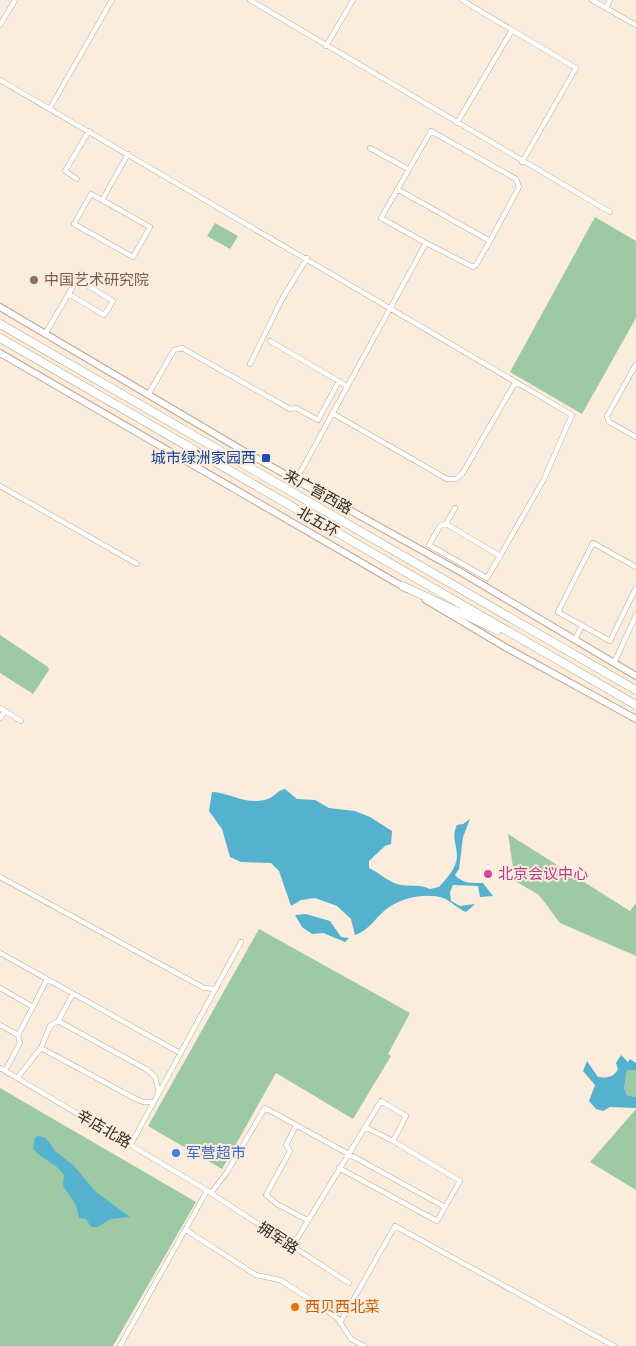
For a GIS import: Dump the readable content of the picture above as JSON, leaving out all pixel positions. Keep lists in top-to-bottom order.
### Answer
{
  "streets": {
    "highway": ["北五环"],
    "street": ["来广营西路", "辛店北路", "拥军路"]
  },
  "crossings": [
    ["辛店北路", "拥军路"]
  ],
  "places": {
    "other": [
      "中国艺术研究院",
      "北京会议中心",
      "军营超市",
      "西贝西北菜"
    ],
    "transit": ["城市绿洲家园西"]
  }
}
